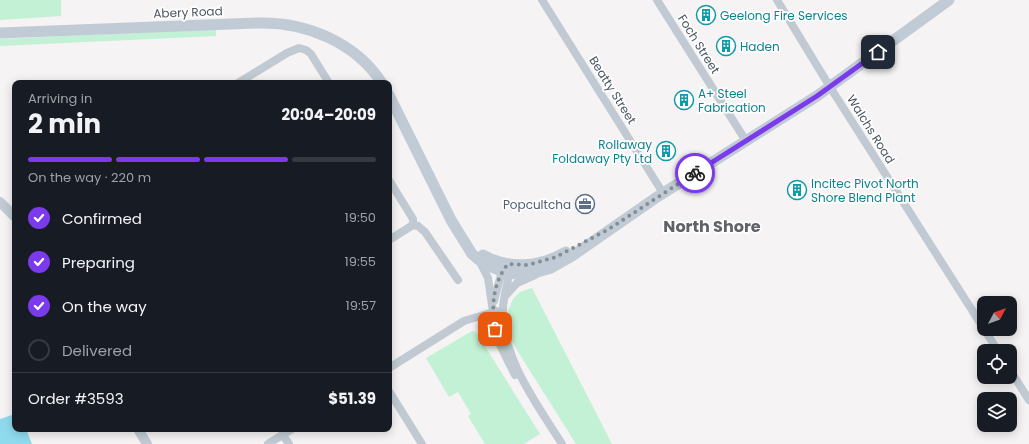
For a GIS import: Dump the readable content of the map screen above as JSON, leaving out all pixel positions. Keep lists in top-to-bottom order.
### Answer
{
  "streets": {
    "main road": ["Abery Road"],
    "street": ["Foch Street", "Beatty Street", "Walchs Road"]
  },
  "districts": ["North Shore"],
  "places": {
    "building": [
      "Geelong Fire Services",
      "Haden",
      "A+ Steel Fabrication",
      "Rollaway Foldaway Pty Ltd",
      "Incitec Pivot North Shore Blend Plant"
    ],
    "office": ["Popcultcha"]
  },
  "north": "top right",
  "page": {
    "heading": ["2 min", "Arriving in", "20:04–20:09"],
    "panel": ["Order #3593", "$51.39"],
    "bar": "On the way · 220 m",
    "list": [
      ["Confirmed", "19:50"],
      ["Preparing", "19:55"],
      ["On the way", "19:57"],
      "Delivered"
    ]
  }
}
